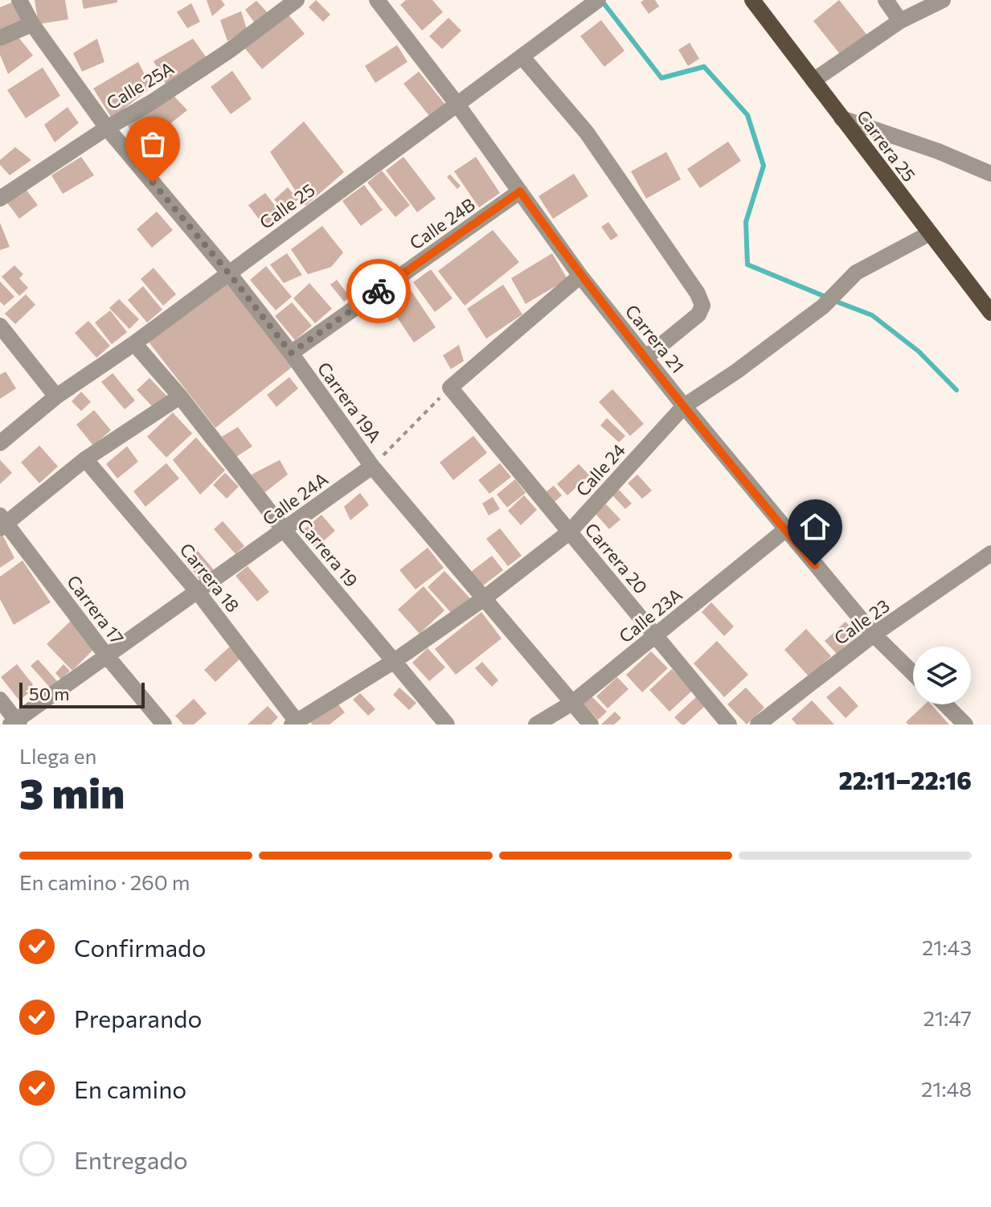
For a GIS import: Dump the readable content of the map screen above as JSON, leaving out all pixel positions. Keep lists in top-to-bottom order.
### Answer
{
  "streets": {
    "main road": ["Carrera 25"],
    "street": [
      "Calle 25A",
      "Calle 25",
      "Calle 24B",
      "Carrera 21",
      "Carrera 19A",
      "Calle 24",
      "Calle 24A",
      "Carrera 19",
      "Carrera 20",
      "Carrera 18",
      "Carrera 17",
      "Calle 23A",
      "Calle 23"
    ]
  },
  "crossings": [
    ["Calle 25A", "Carrera 19A"],
    ["Carrera 25", "Calle 24"],
    ["Calle 25", "Carrera 21"],
    ["Calle 25", "Carrera 19A"],
    ["Calle 25", "Carrera 19"],
    ["Calle 24B", "Carrera 21"],
    ["Calle 24B", "Carrera 19A"],
    ["Carrera 21", "Calle 24"],
    ["Carrera 21", "Calle 23A"],
    ["Carrera 21", "Calle 23"],
    ["Carrera 19A", "Calle 24"],
    ["Carrera 19A", "Calle 24A"],
    ["Carrera 19A", "Calle 23A"],
    ["Calle 24", "Carrera 19"],
    ["Calle 24", "Carrera 20"],
    ["Calle 24", "Carrera 18"],
    ["Calle 24A", "Carrera 19"],
    ["Calle 24A", "Carrera 18"],
    ["Calle 24A", "Carrera 17"],
    ["Carrera 20", "Calle 23A"]
  ],
  "scale_bar": "50 m",
  "page": {
    "scale": "50 m",
    "heading": ["3 min", "Llega en", "22:11–22:16"],
    "bar": "En camino · 260 m",
    "list": [
      ["Confirmado", "21:43"],
      ["Preparando", "21:47"],
      ["En camino", "21:48"],
      "Entregado"
    ]
  }
}
